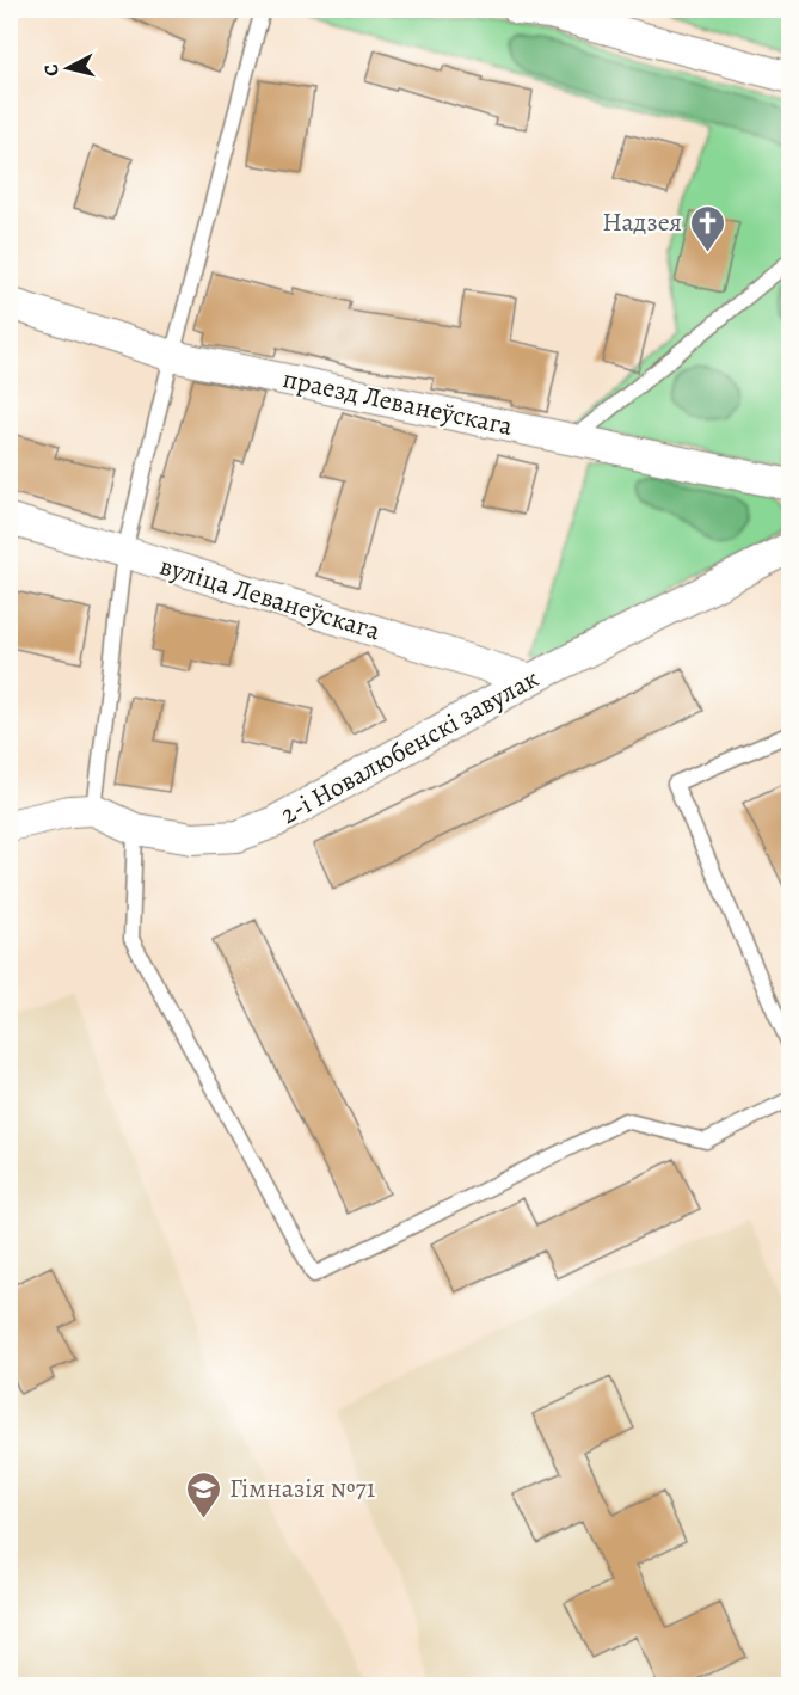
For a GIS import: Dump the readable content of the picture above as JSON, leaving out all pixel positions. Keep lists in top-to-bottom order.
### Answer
{
  "streets": {
    "street": ["праезд Леванеўскага", "вуліца Леванеўскага", "2-і Новалюбенскі завулак"]
  },
  "crossings": [
    ["вуліца Леванеўскага", "2-і Новалюбенскі завулак"]
  ],
  "places": {
    "church": ["Надзея"],
    "school or university": ["Гімназія №71"]
  },
  "north": "left"
}
